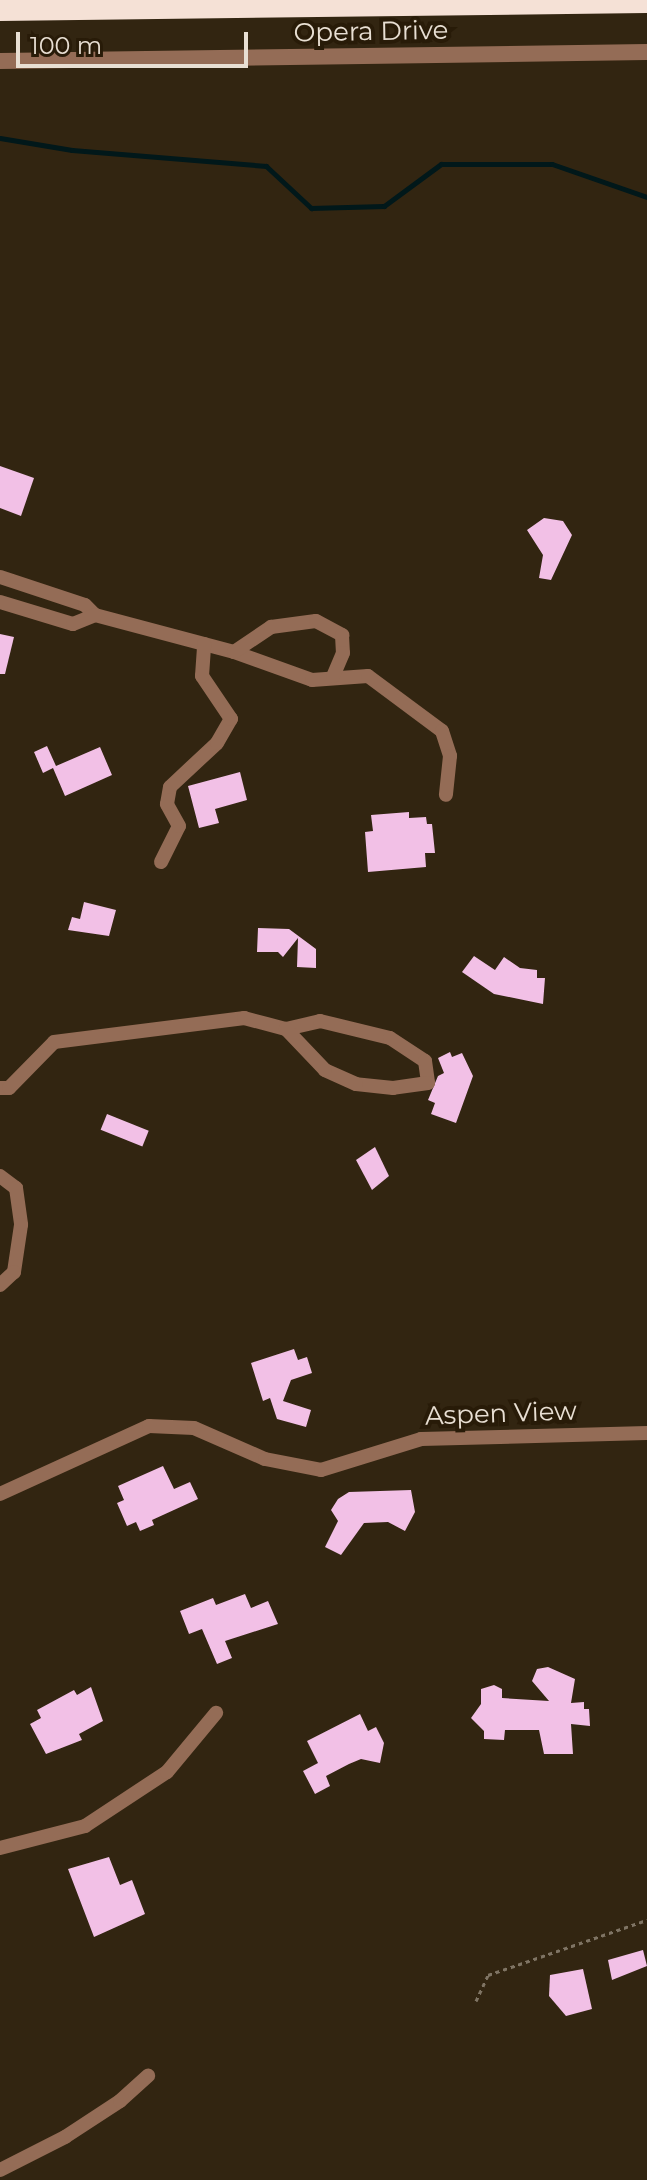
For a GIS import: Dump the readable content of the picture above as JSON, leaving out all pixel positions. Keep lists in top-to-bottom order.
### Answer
{
  "streets": {
    "street": ["Opera Drive", "Aspen View"]
  },
  "scale_bar": "100 m"
}
